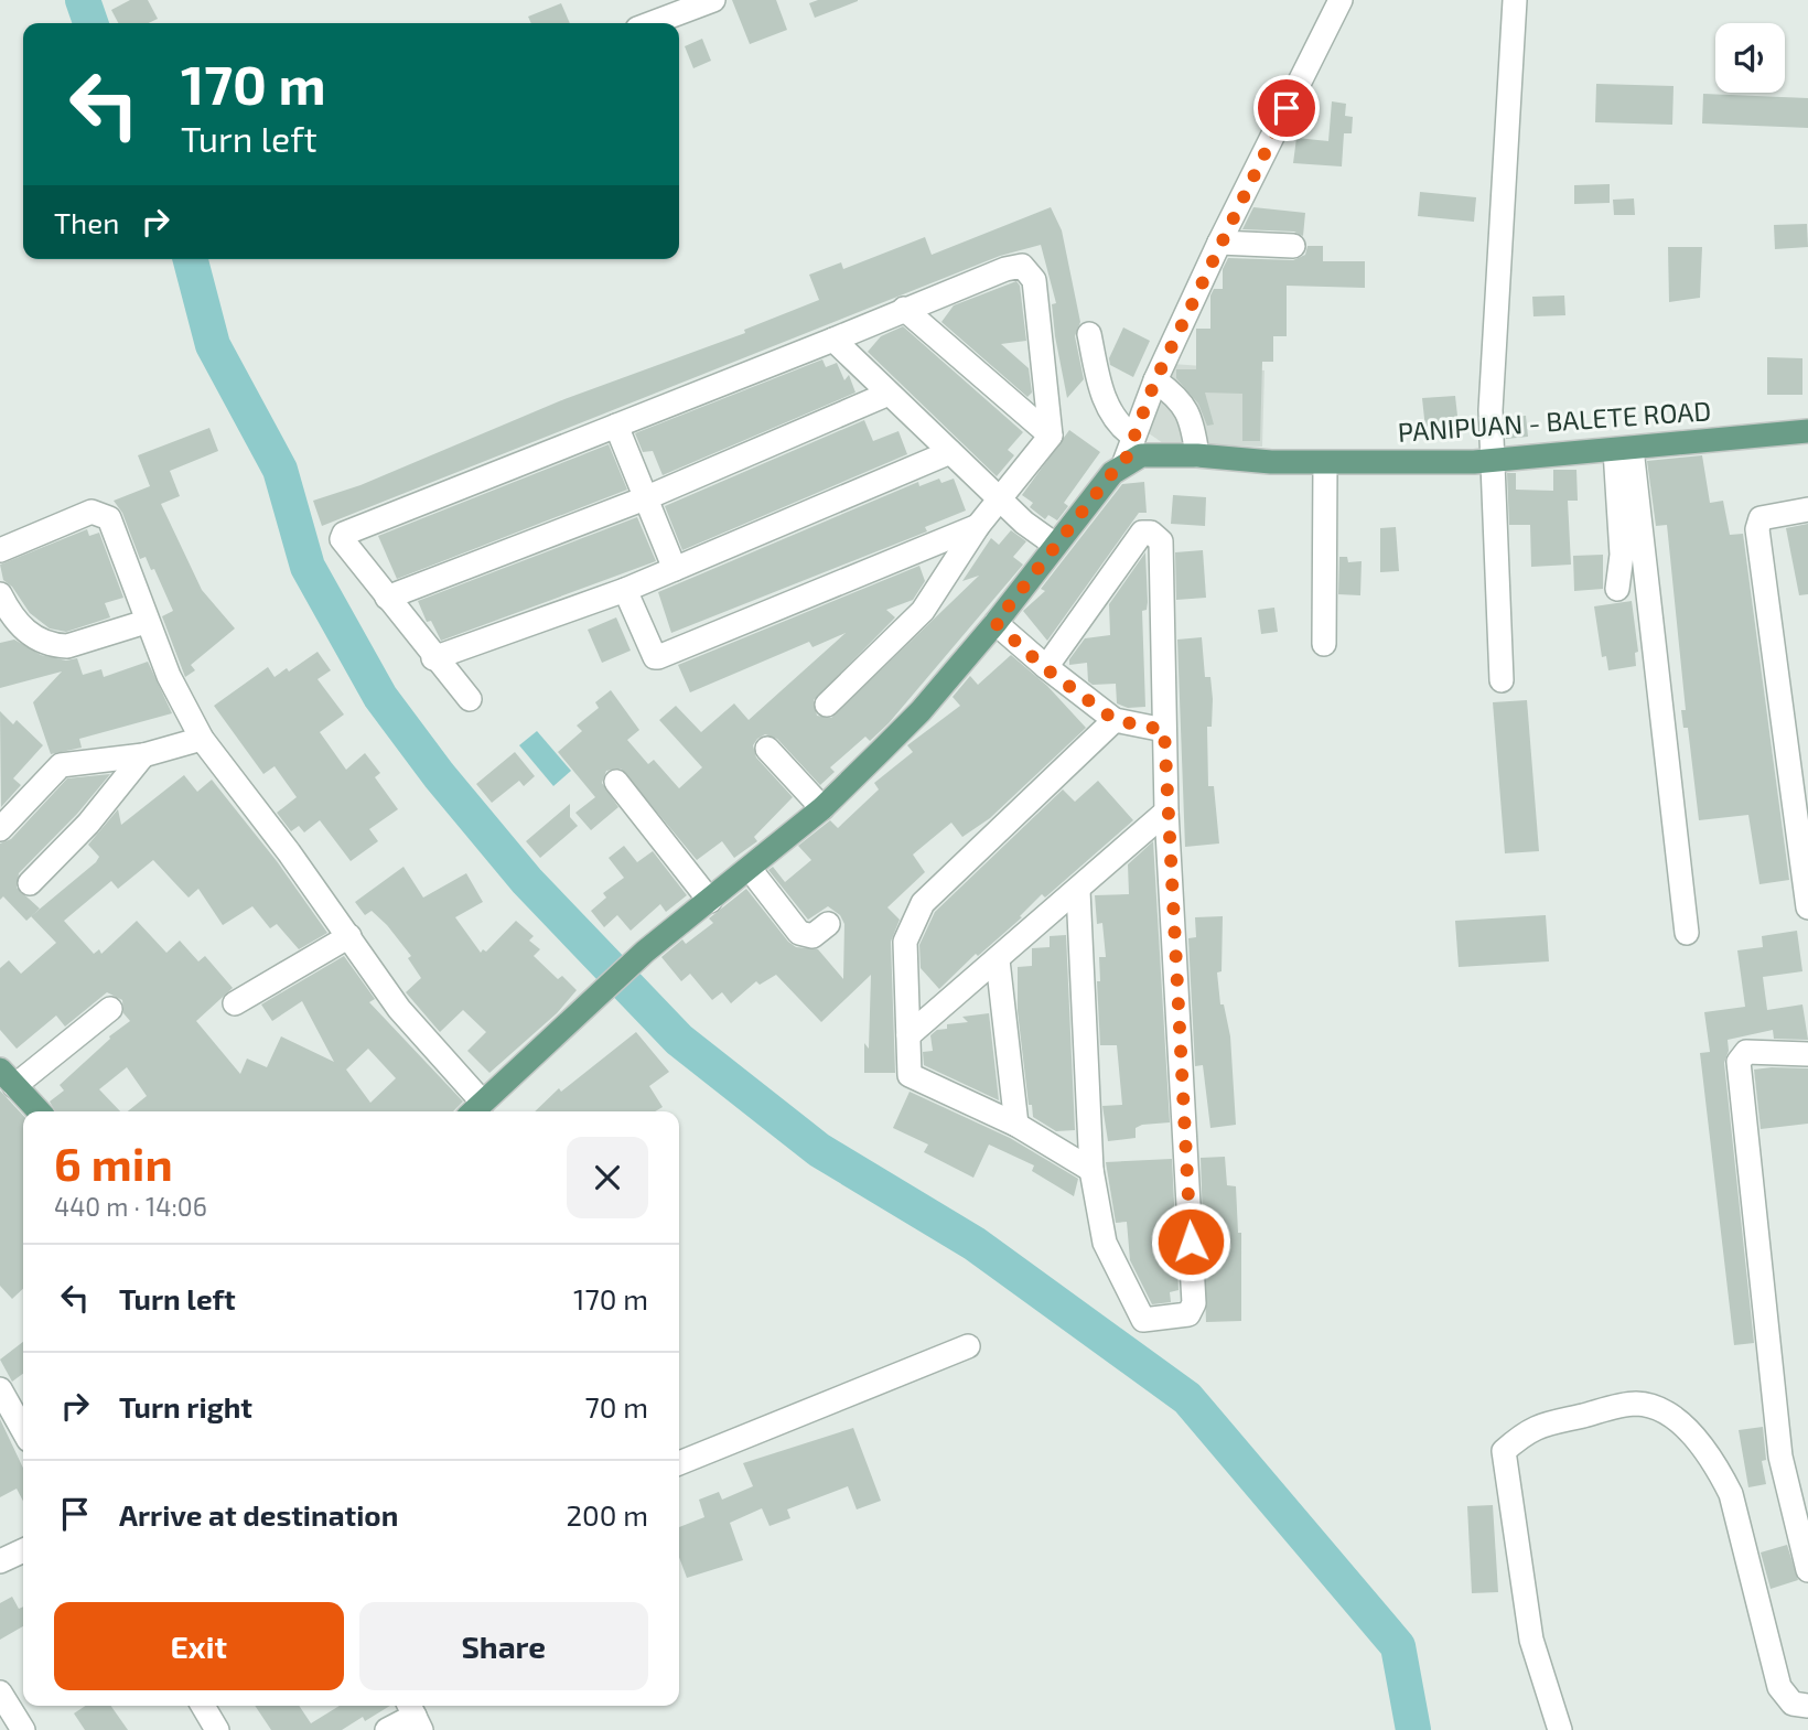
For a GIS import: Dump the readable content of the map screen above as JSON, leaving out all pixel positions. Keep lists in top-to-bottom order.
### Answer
{
  "streets": {
    "main road": ["PANIPUAN - BALETE ROAD"]
  },
  "page": {
    "turn": ["170 m", "Turn left"],
    "then": "Then",
    "heading": ["6 min", "440 m · 14:06"],
    "list": [
      {
        "name": "Turn left",
        "value": "170 m"
      },
      {
        "name": "Turn right",
        "value": "70 m"
      },
      {
        "name": "Arrive at destination",
        "value": "200 m"
      }
    ],
    "buttons": ["Exit", "Share"]
  }
}
